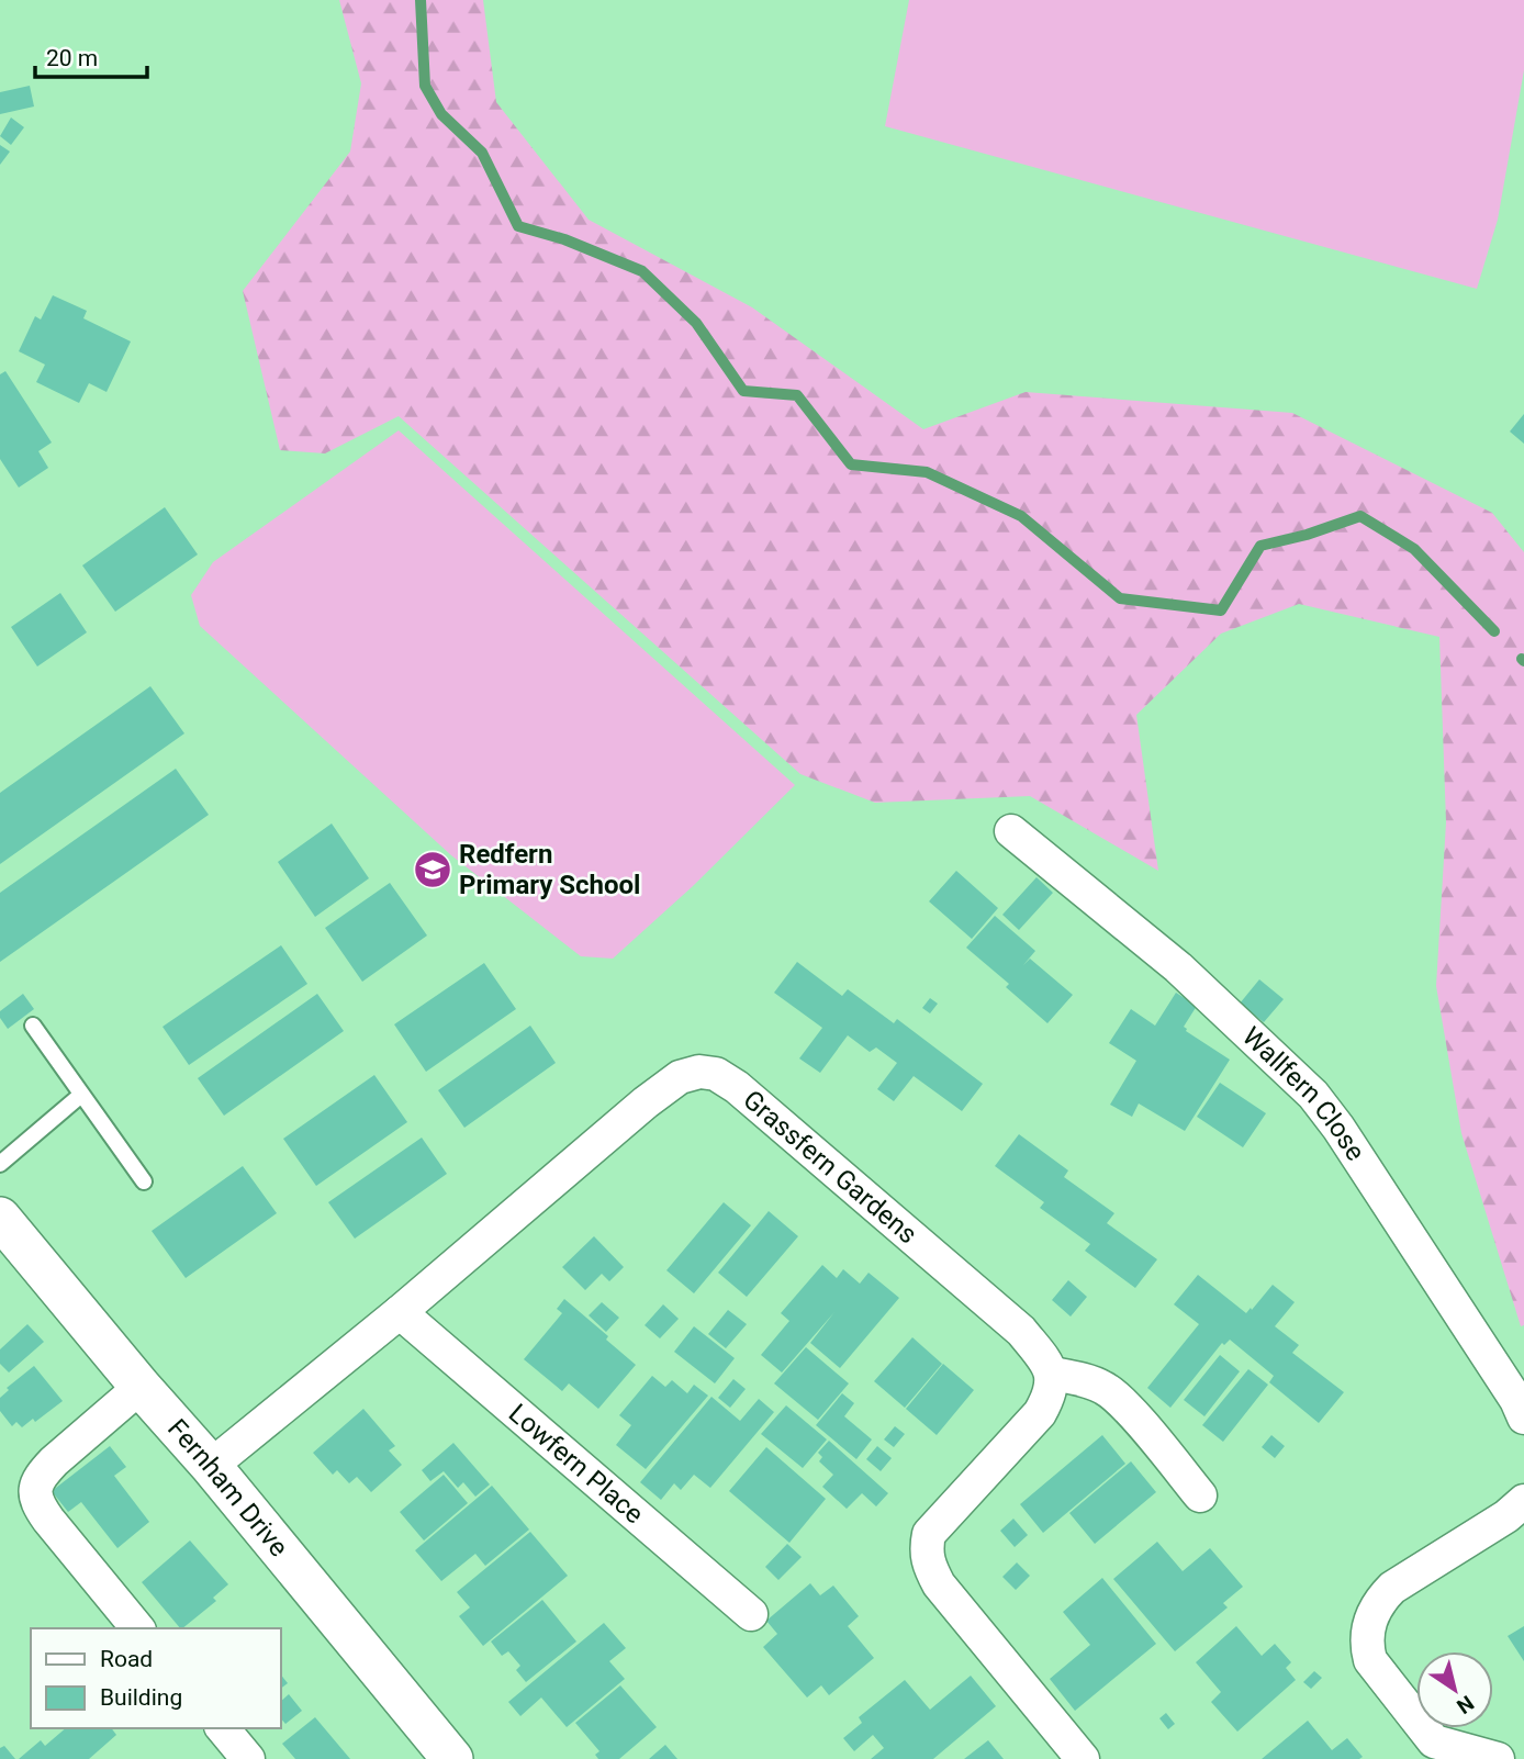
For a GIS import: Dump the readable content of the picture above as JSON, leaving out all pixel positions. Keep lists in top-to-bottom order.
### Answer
{
  "streets": {
    "street": [
      "Wallfern Close",
      "Grassfern Gardens",
      "Lowfern Place",
      "Fernham Drive"
    ]
  },
  "crossings": [
    ["Grassfern Gardens", "Lowfern Place"],
    ["Grassfern Gardens", "Fernham Drive"]
  ],
  "places": {
    "school or university": ["Redfern Primary School"]
  },
  "legend": ["Road", "Building"],
  "scale_bar": "20 m",
  "north": "bottom right"
}
